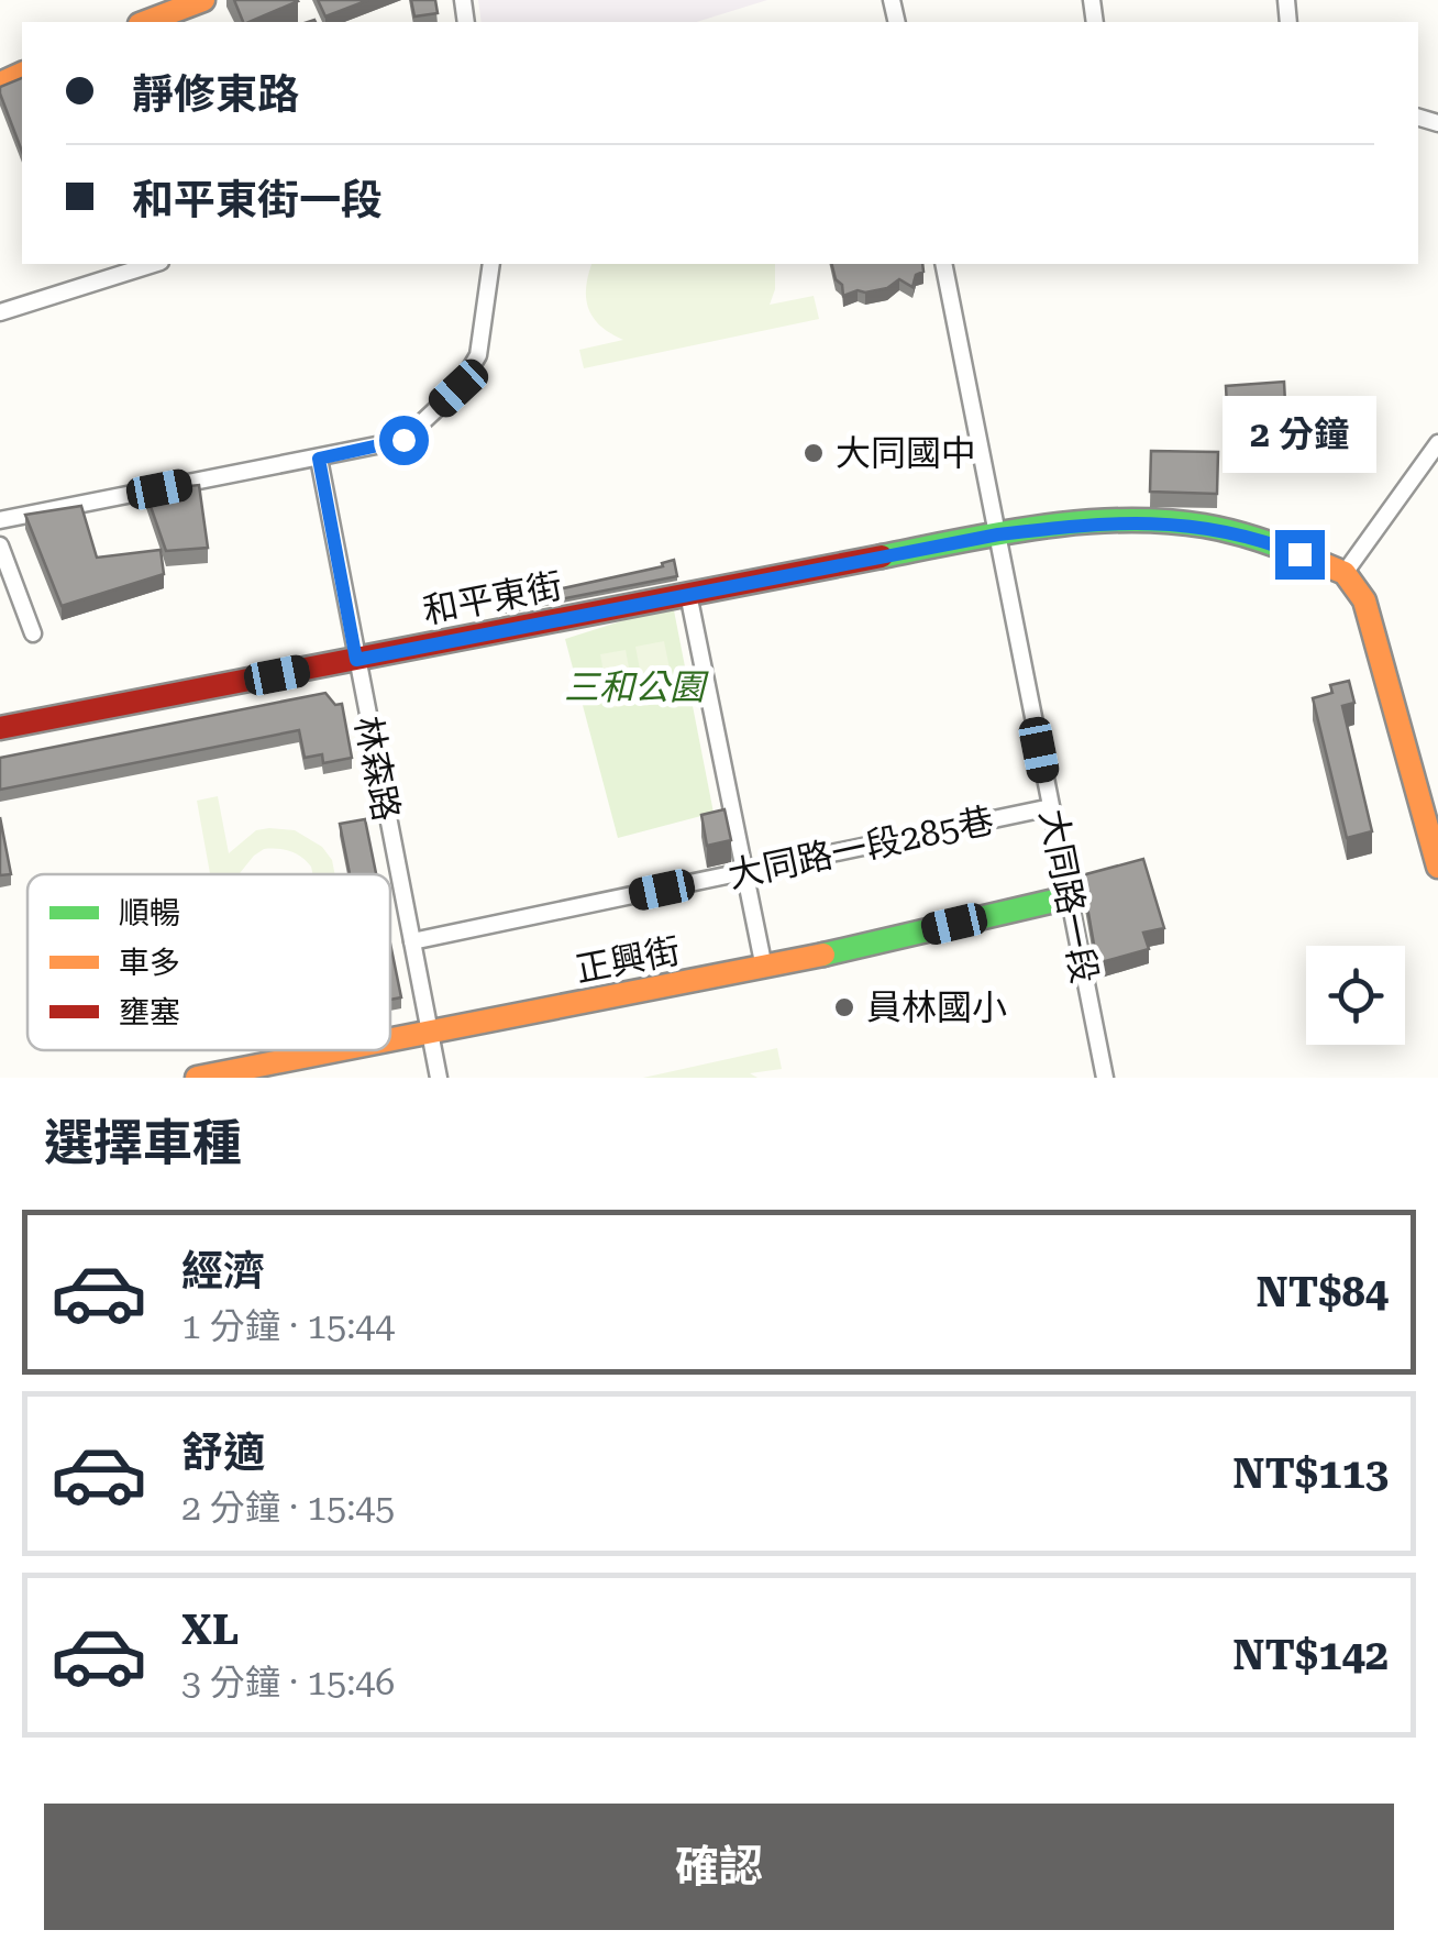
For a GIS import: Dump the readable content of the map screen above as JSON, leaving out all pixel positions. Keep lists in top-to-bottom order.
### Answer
{
  "streets": {
    "street": [
      "和平東街",
      "林森路",
      "大同路一段285巷",
      "大同路一段",
      "正興街"
    ]
  },
  "crossings": [
    ["和平東街", "林森路"],
    ["和平東街", "大同路一段"],
    ["林森路", "大同路一段285巷"],
    ["林森路", "正興街"],
    ["大同路一段285巷", "大同路一段"],
    ["大同路一段", "正興街"]
  ],
  "parks": ["三和公園"],
  "places": ["大同國中", "員林國小"],
  "legend": ["順暢", "車多", "壅塞"],
  "page": {
    "banner": ["靜修東路", "和平東街一段"],
    "bubble": "2 分鐘",
    "heading": "選擇車種",
    "list": [
      {
        "name": "經濟",
        "note": "1 分鐘 · 15:44",
        "value": "NT$84"
      },
      {
        "name": "舒適",
        "note": "2 分鐘 · 15:45",
        "value": "NT$113"
      },
      {
        "name": "XL",
        "note": "3 分鐘 · 15:46",
        "value": "NT$142"
      }
    ],
    "buttons": "確認"
  }
}
